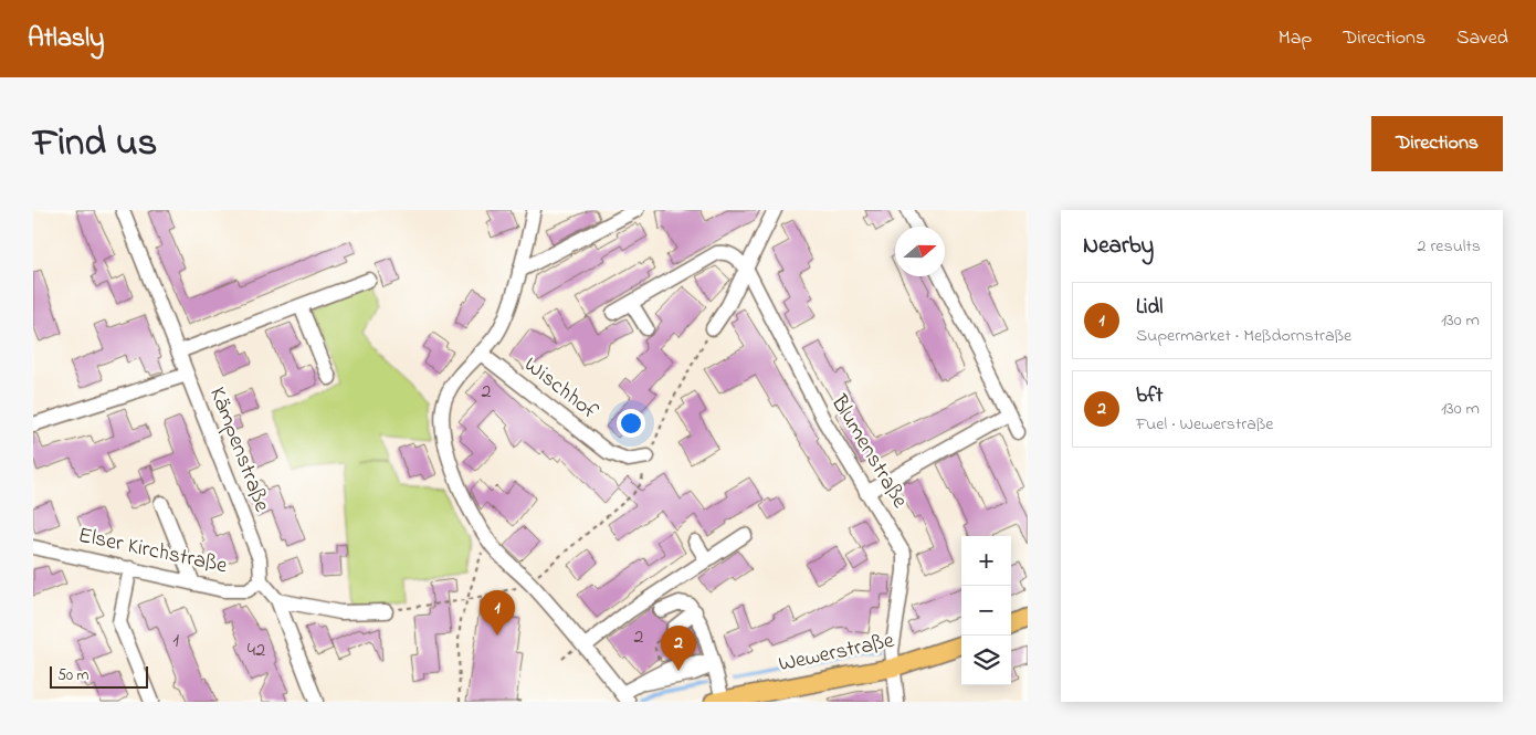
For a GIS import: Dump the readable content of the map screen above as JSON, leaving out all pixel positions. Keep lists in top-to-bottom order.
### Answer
{
  "streets": {
    "main road": ["Wewerstraße"],
    "street": [
      "Wischhof",
      "Kämpenstraße",
      "Blumenstraße",
      "Elser Kirchstraße"
    ]
  },
  "crossings": [
    ["Kämpenstraße", "Elser Kirchstraße"],
    ["Blumenstraße", "Wewerstraße"]
  ],
  "house_numbers": [
    "2",
    "2",
    "1",
    "42"
  ],
  "scale_bar": "50 m",
  "north": "right",
  "page": {
    "header": "Atlasly",
    "nav": ["Map", "Directions", "Saved"],
    "title": "Find us",
    "buttons": "Directions",
    "heading": ["Nearby", "2 results"],
    "list": [
      {
        "mark": "1",
        "name": "Lidl",
        "note": "Supermarket · Meßdornstraße",
        "value": "130 m"
      },
      {
        "mark": "2",
        "name": "bft",
        "note": "Fuel · Wewerstraße",
        "value": "130 m"
      }
    ],
    "map_buttons": ["+", "−"],
    "pins": ["1", "2"],
    "scale": "50 m"
  }
}
